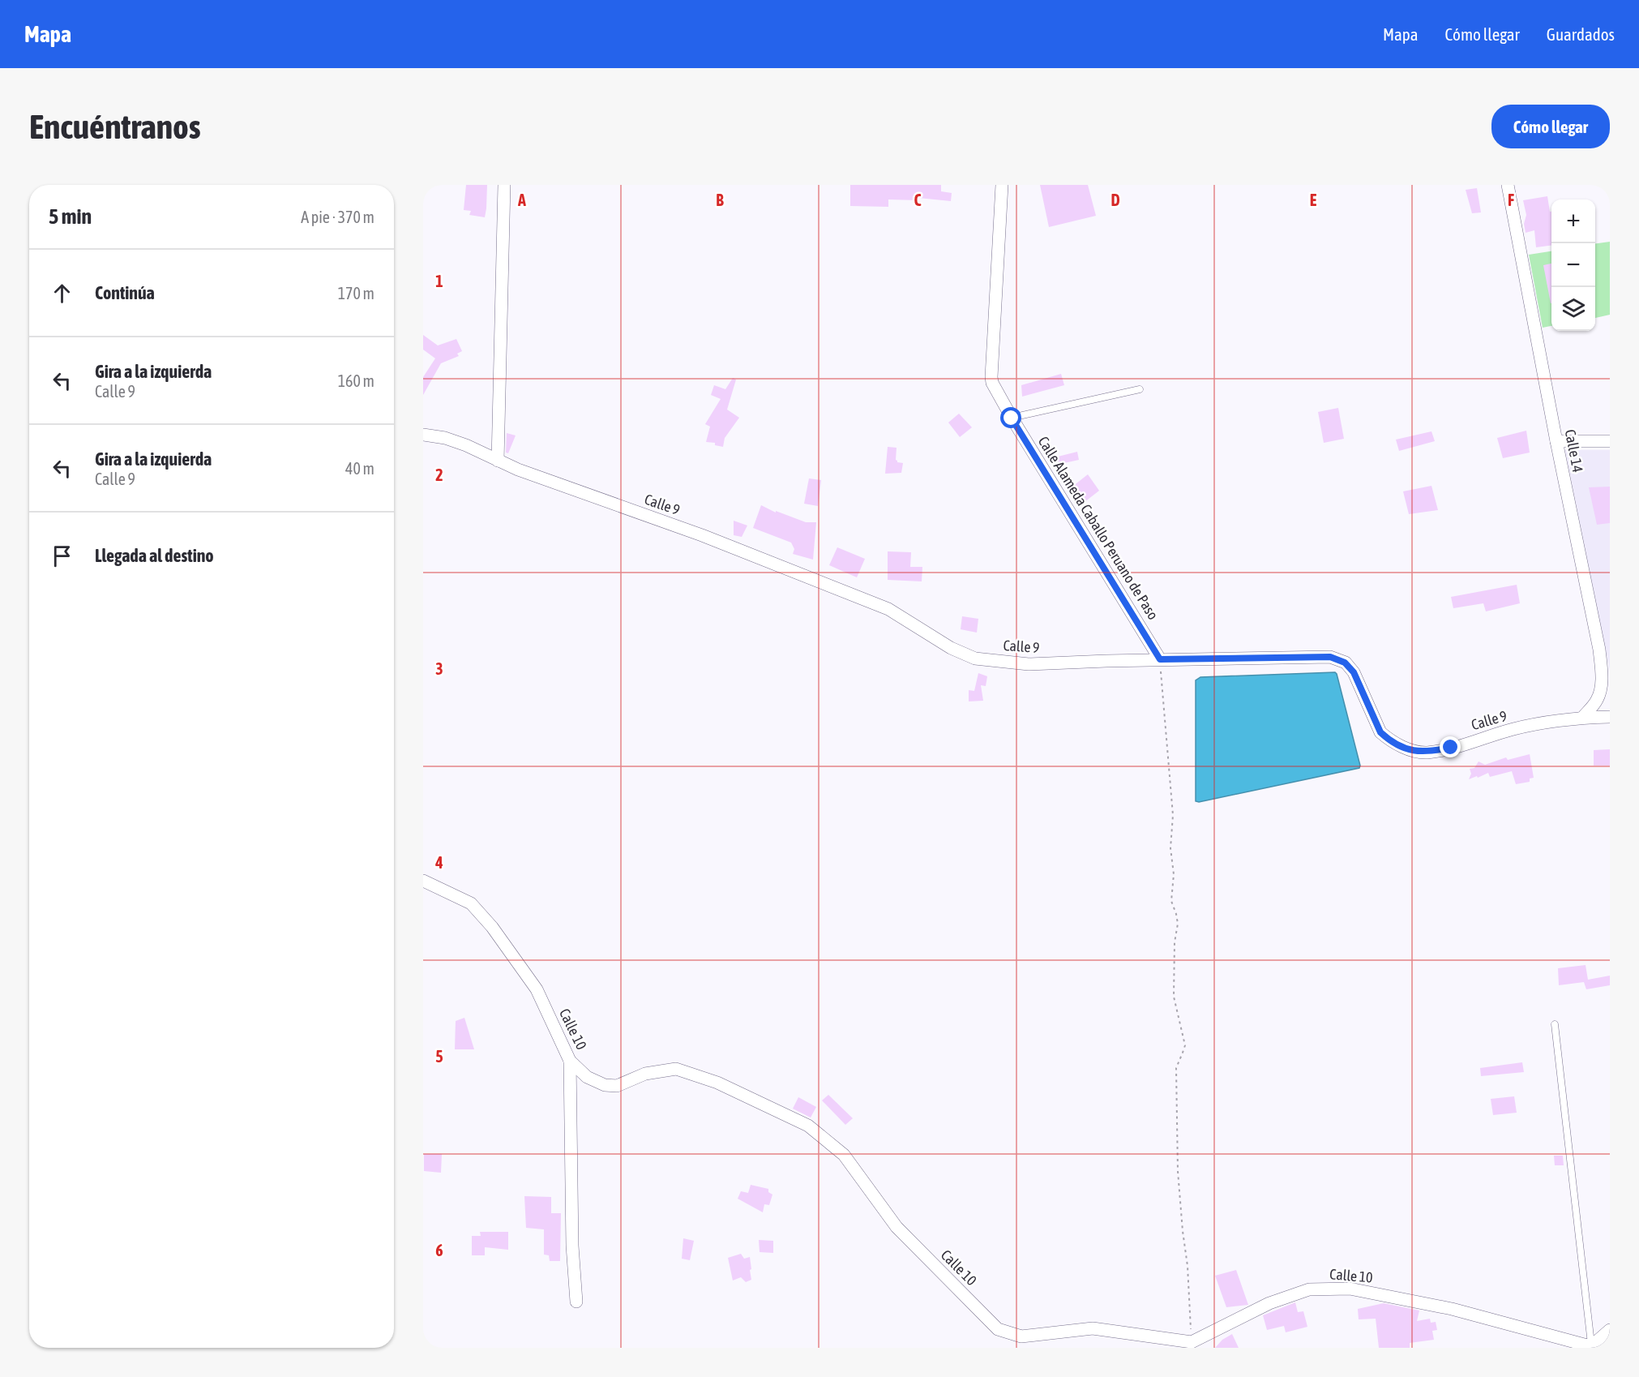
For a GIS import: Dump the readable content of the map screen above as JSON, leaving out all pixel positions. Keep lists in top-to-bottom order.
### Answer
{
  "streets": {
    "street": [
      "Calle 14",
      "Calle 9",
      "Calle Alameda Caballo Peruano de Paso",
      "Calle 10"
    ]
  },
  "crossings": [
    ["Calle 14", "Calle 9"],
    ["Calle 9", "Calle Alameda Caballo Peruano de Paso"]
  ],
  "page": {
    "header": "Mapa",
    "nav": ["Mapa", "Cómo llegar", "Guardados"],
    "buttons": "Cómo llegar",
    "title": "Encuéntranos",
    "heading": ["5 min", "A pie · 370 m"],
    "map_buttons": ["+", "−"],
    "list": [
      ["Continúa", "170 m"],
      ["Gira a la izquierda", "Calle 9", "160 m"],
      ["Gira a la izquierda", "Calle 9", "40 m"],
      "Llegada al destino"
    ]
  },
  "grid": {
    "columns": [
      "A",
      "B",
      "C",
      "D",
      "E",
      "F"
    ],
    "rows": [
      "1",
      "2",
      "3",
      "4",
      "5",
      "6"
    ]
  }
}
